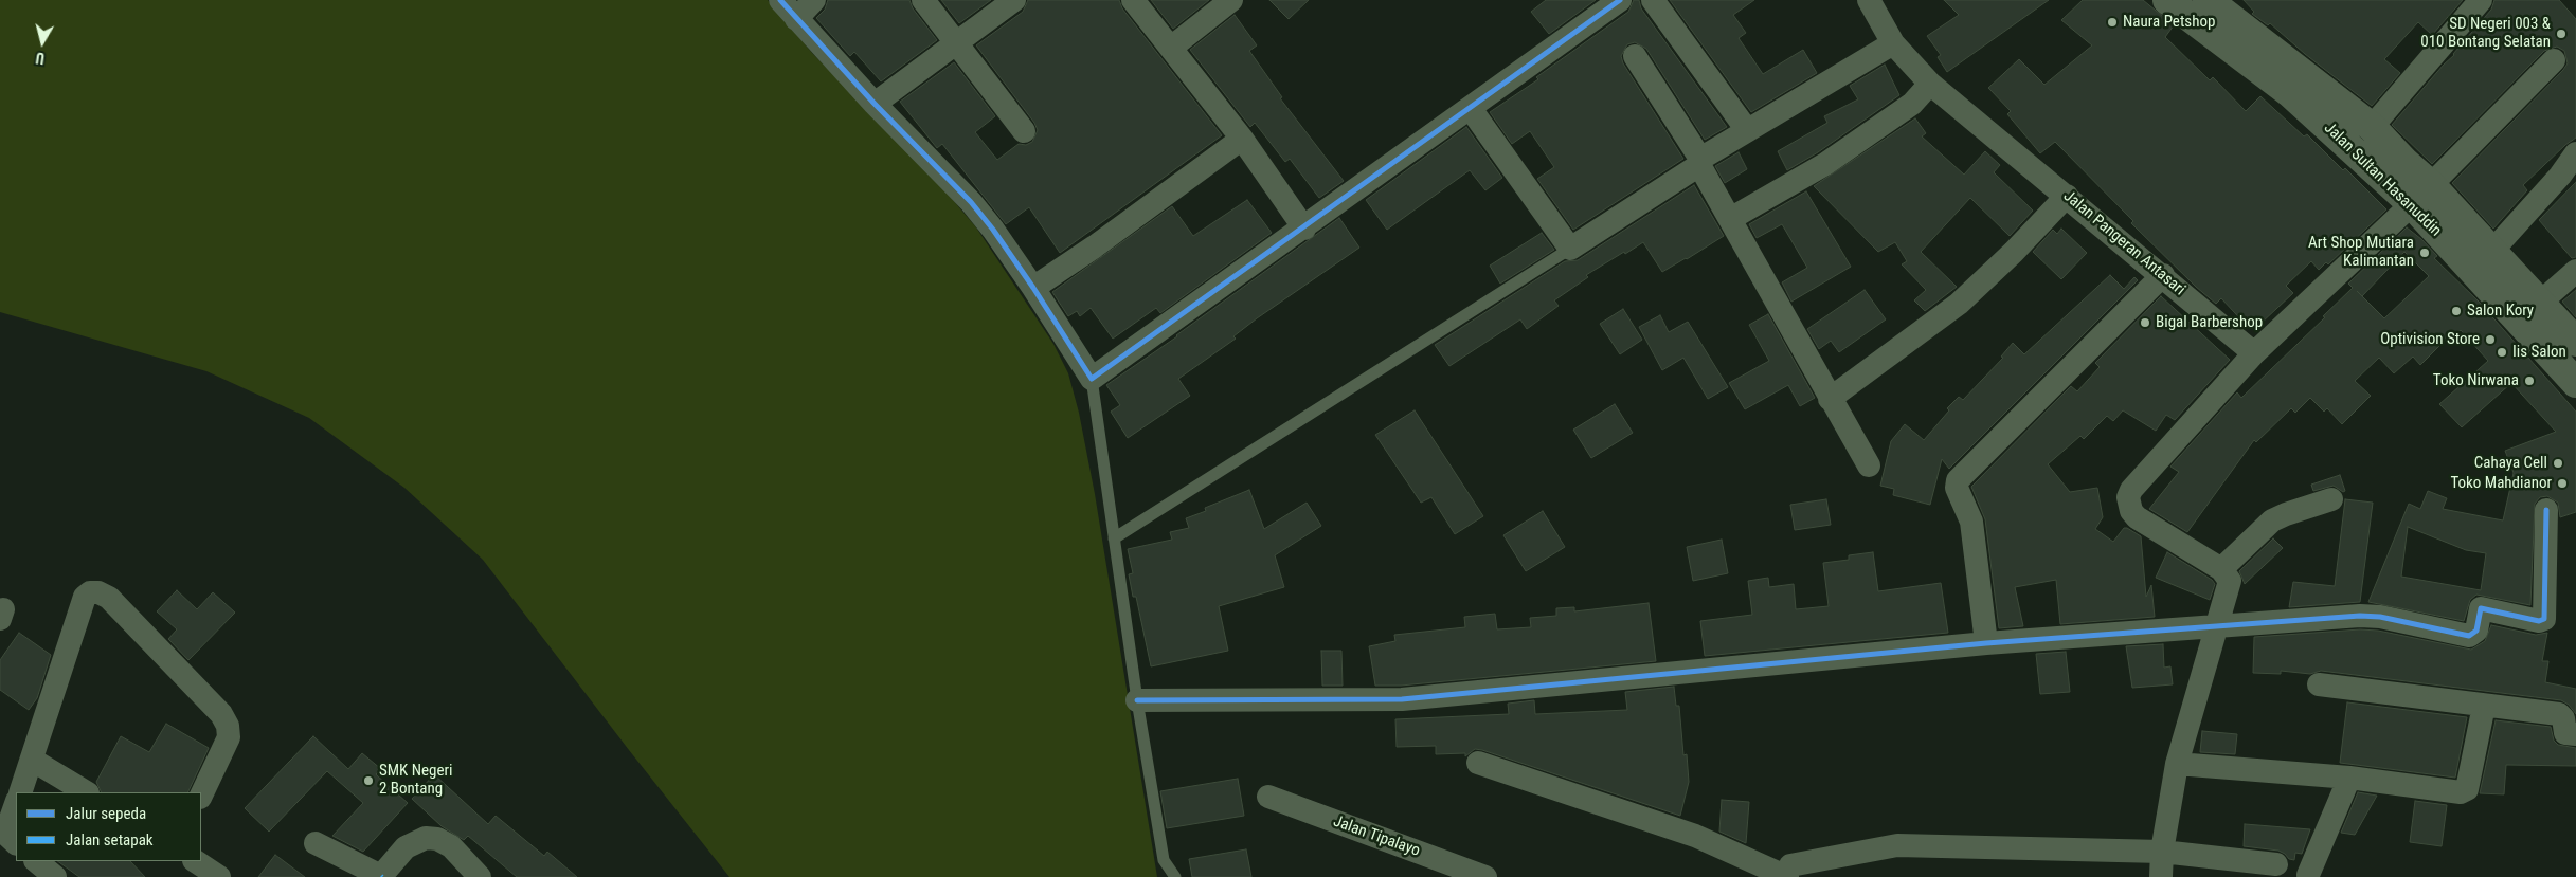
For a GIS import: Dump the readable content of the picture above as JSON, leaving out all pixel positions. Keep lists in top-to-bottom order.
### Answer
{
  "streets": {
    "street": ["Jalan Sultan Hasanuddin", "Jalan Pangeran Antasari", "Jalan Tipalayo"]
  },
  "places": [
    "Naura Petshop",
    "SD Negeri 003 & 010 Bontang Selatan",
    "Art Shop Mutiara Kalimantan",
    "Salon Kory",
    "Bigal Barbershop",
    "Optivision Store",
    "Iis Salon",
    "Toko Nirwana",
    "Cahaya Cell",
    "Toko Mahdianor",
    "SMK Negeri 2 Bontang"
  ],
  "legend": ["Jalur sepeda", "Jalan setapak"],
  "north": "bottom"
}
